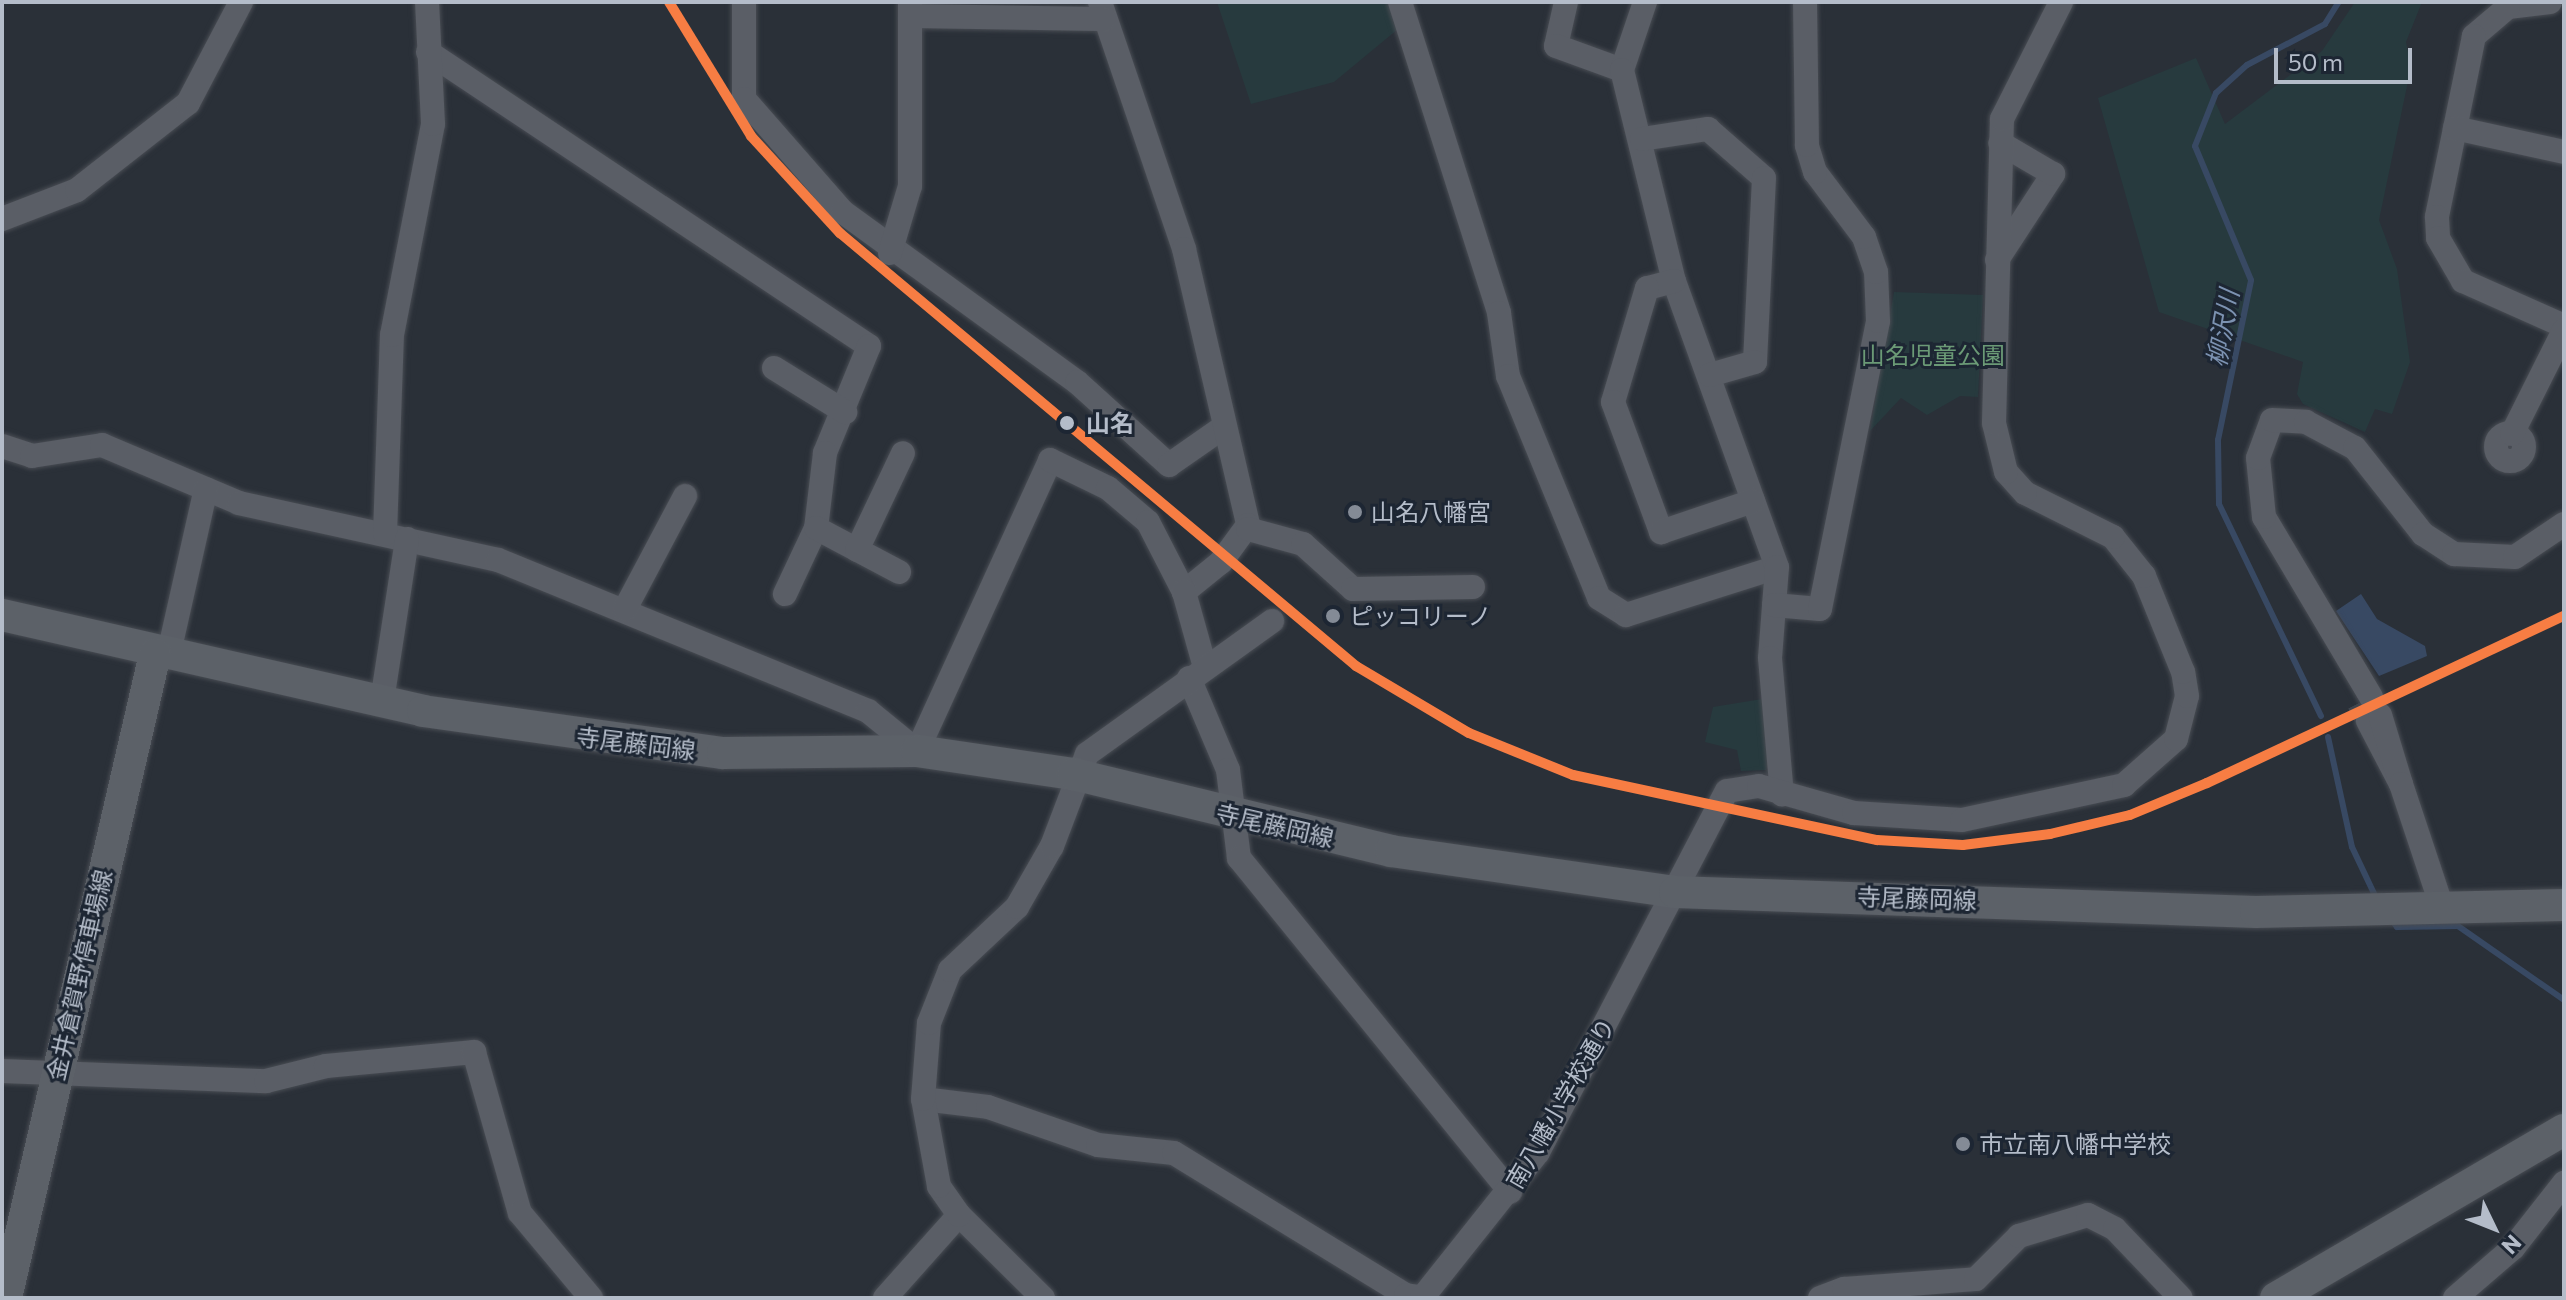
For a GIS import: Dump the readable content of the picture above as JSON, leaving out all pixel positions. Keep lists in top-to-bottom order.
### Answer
{
  "streets": {
    "main road": ["寺尾藤岡線", "金井倉賀野停車場線"],
    "street": ["南八幡小学校通り"]
  },
  "crossings": [
    ["寺尾藤岡線", "金井倉賀野停車場線"],
    ["寺尾藤岡線", "南八幡小学校通り"]
  ],
  "water": ["柳沢川"],
  "parks": ["山名児童公園"],
  "places": [
    "山名",
    "山名八幡宮",
    "ピッコリーノ",
    "市立南八幡中学校"
  ],
  "scale_bar": "50 m",
  "north": "bottom right"
}
